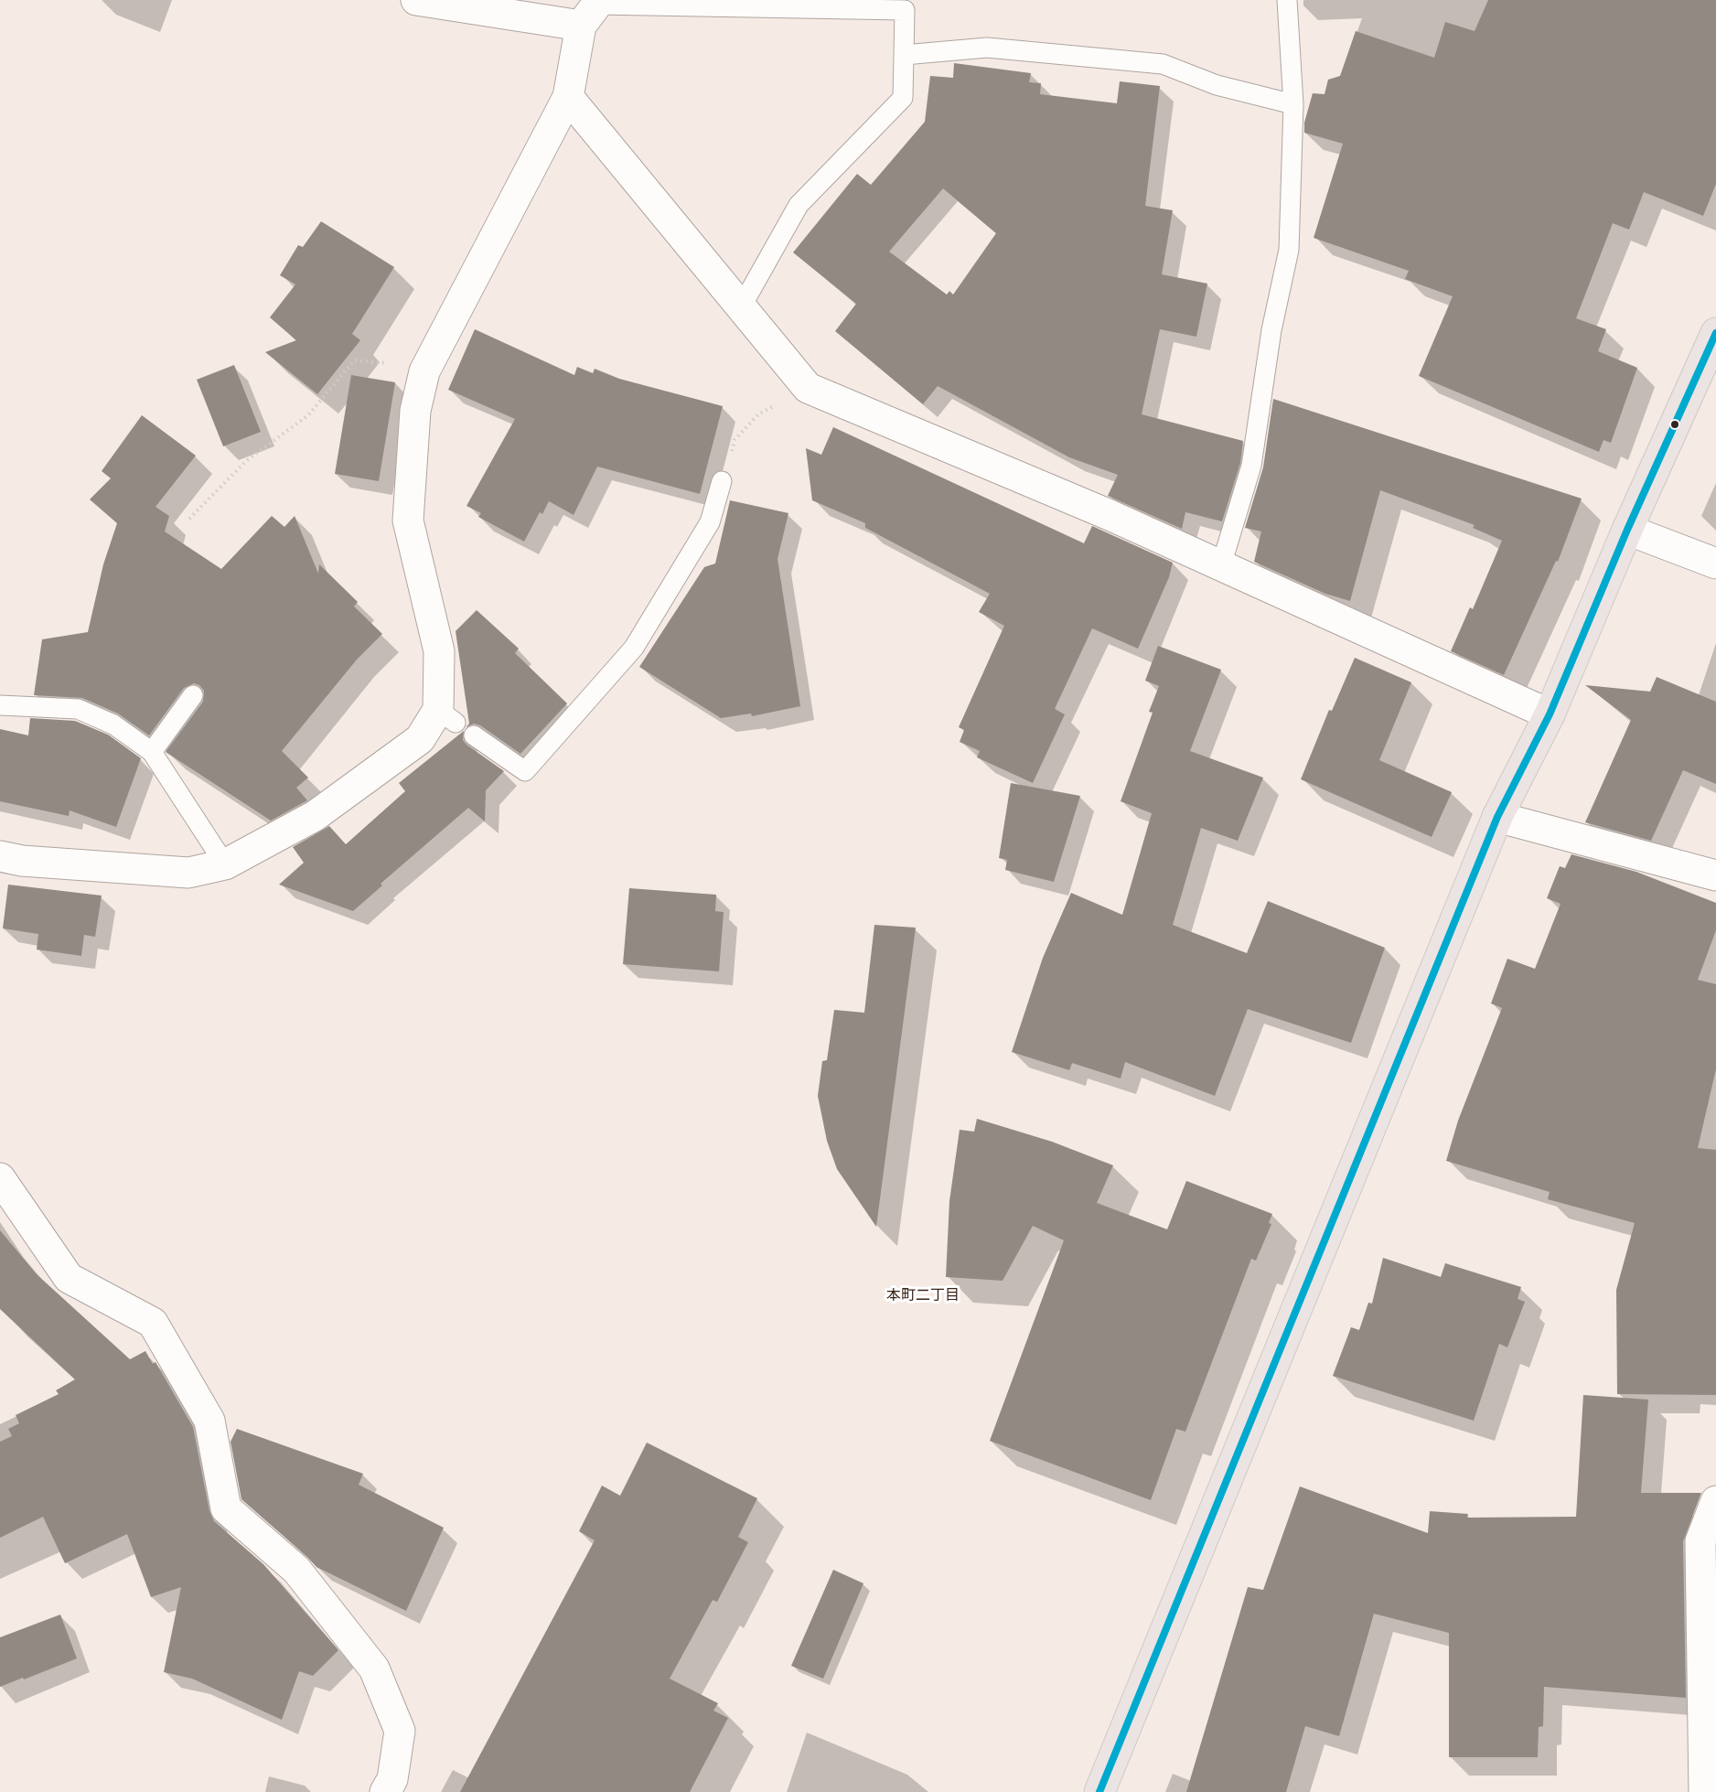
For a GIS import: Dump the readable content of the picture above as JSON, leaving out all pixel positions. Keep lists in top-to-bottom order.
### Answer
{
  "districts": ["本町二丁目"]
}
